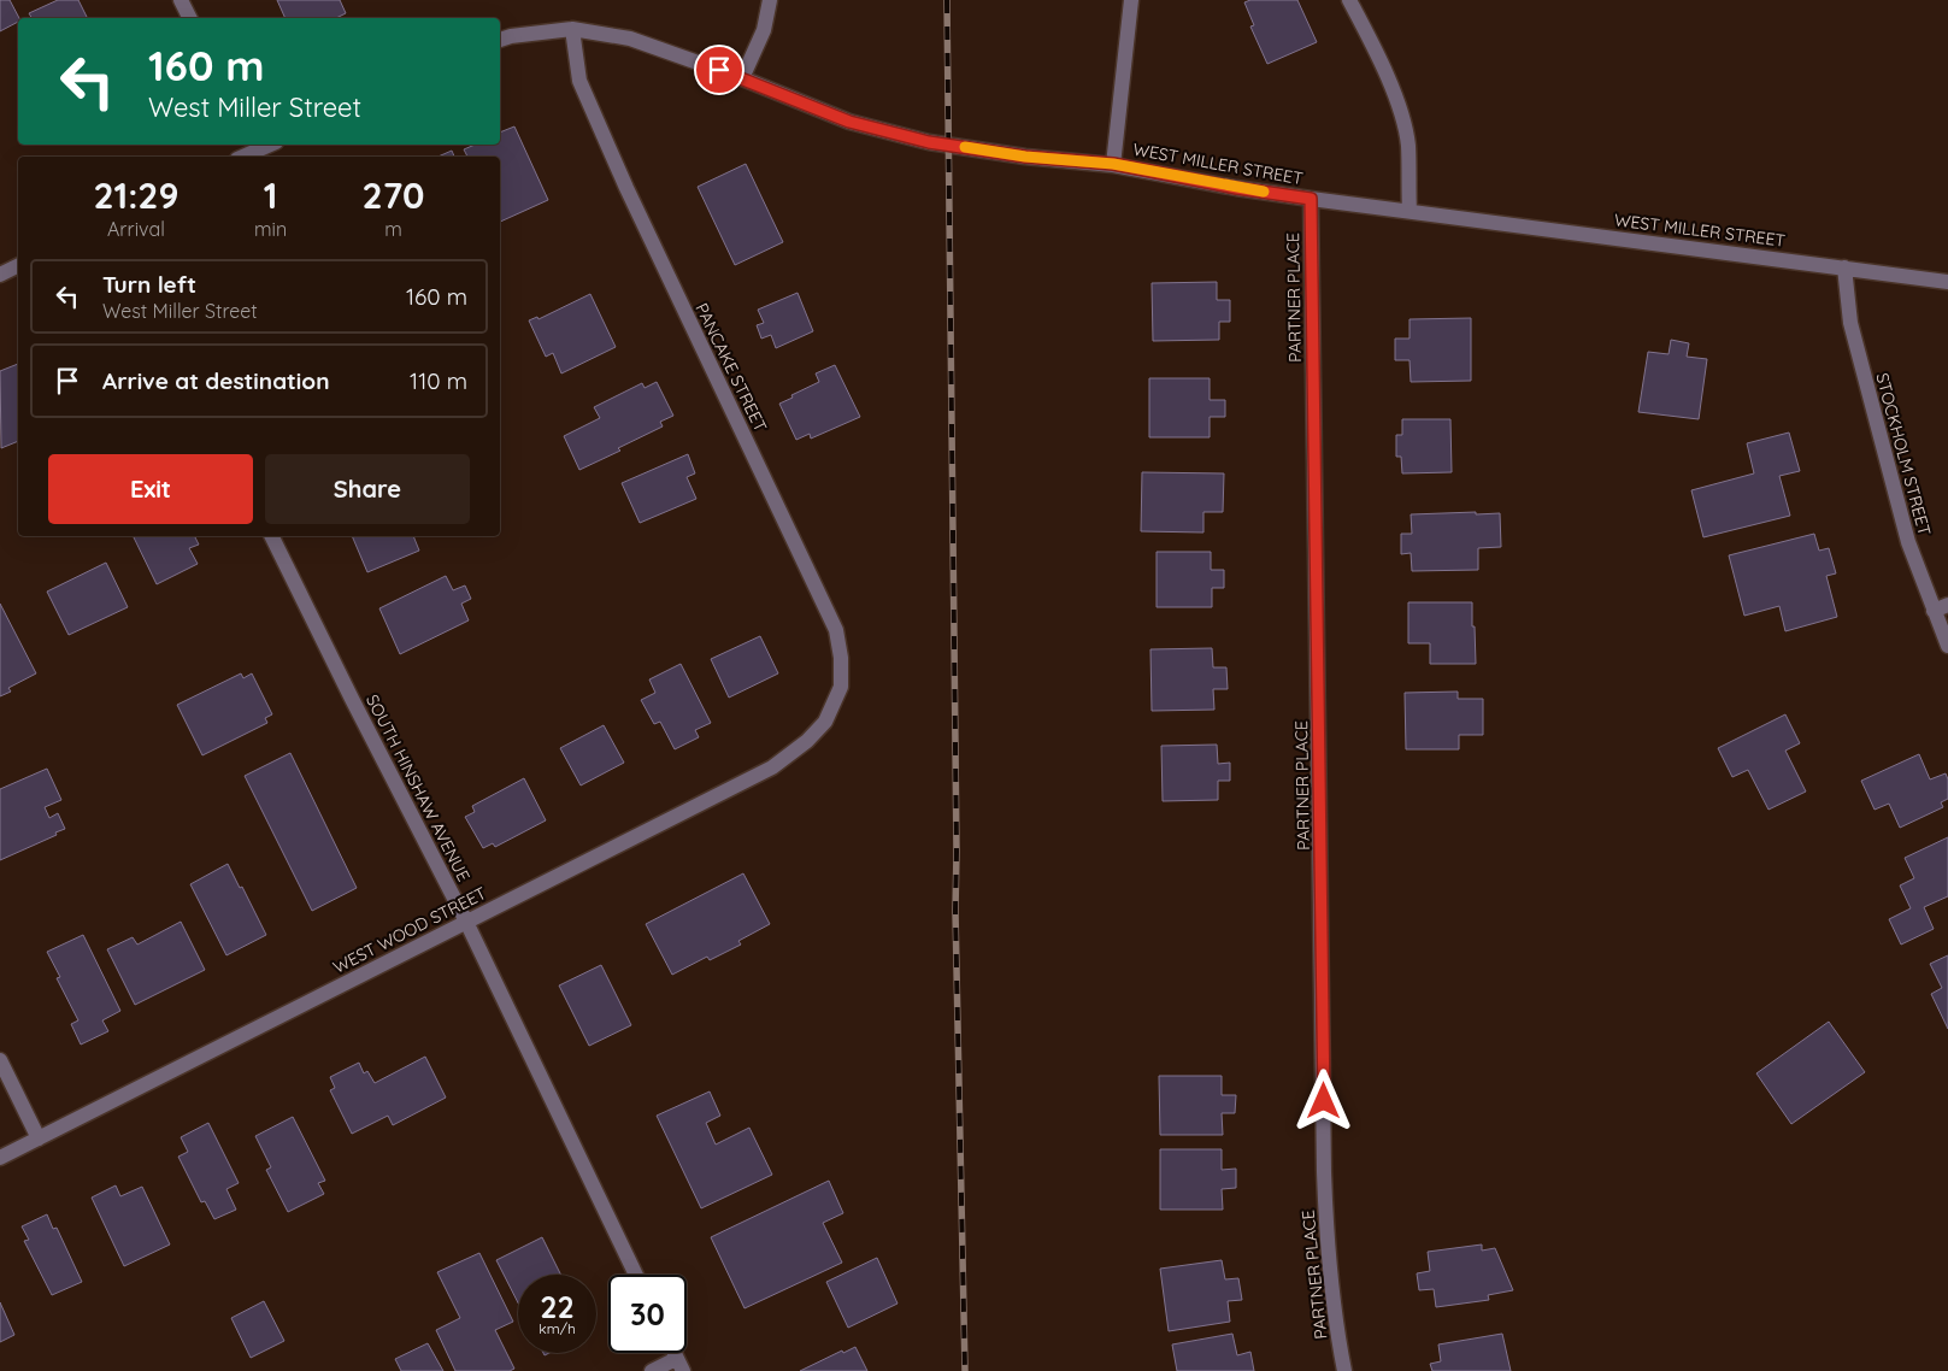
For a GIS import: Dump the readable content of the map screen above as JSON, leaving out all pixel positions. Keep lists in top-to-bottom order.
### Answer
{
  "streets": {
    "street": [
      "WEST MILLER STREET",
      "PARTNER PLACE",
      "PANCAKE STREET",
      "STOCKHOLM STREET",
      "SOUTH HINSHAW AVENUE",
      "WEST WOOD STREET"
    ]
  },
  "crossings": [
    ["WEST MILLER STREET", "PARTNER PLACE"],
    ["WEST MILLER STREET", "PANCAKE STREET"],
    ["WEST MILLER STREET", "STOCKHOLM STREET"],
    ["PANCAKE STREET", "WEST WOOD STREET"],
    ["SOUTH HINSHAW AVENUE", "WEST WOOD STREET"]
  ],
  "page": {
    "turn": ["160 m", "West Miller Street"],
    "eta": [
      "21:29",
      "Arrival",
      "1",
      "min",
      "270",
      "m"
    ],
    "list": [
      {
        "name": "Turn left",
        "note": "West Miller Street",
        "value": "160 m"
      },
      {
        "name": "Arrive at destination",
        "value": "110 m"
      }
    ],
    "buttons": ["Exit", "Share"],
    "speed": "22 km/h",
    "limit": "30"
  }
}
